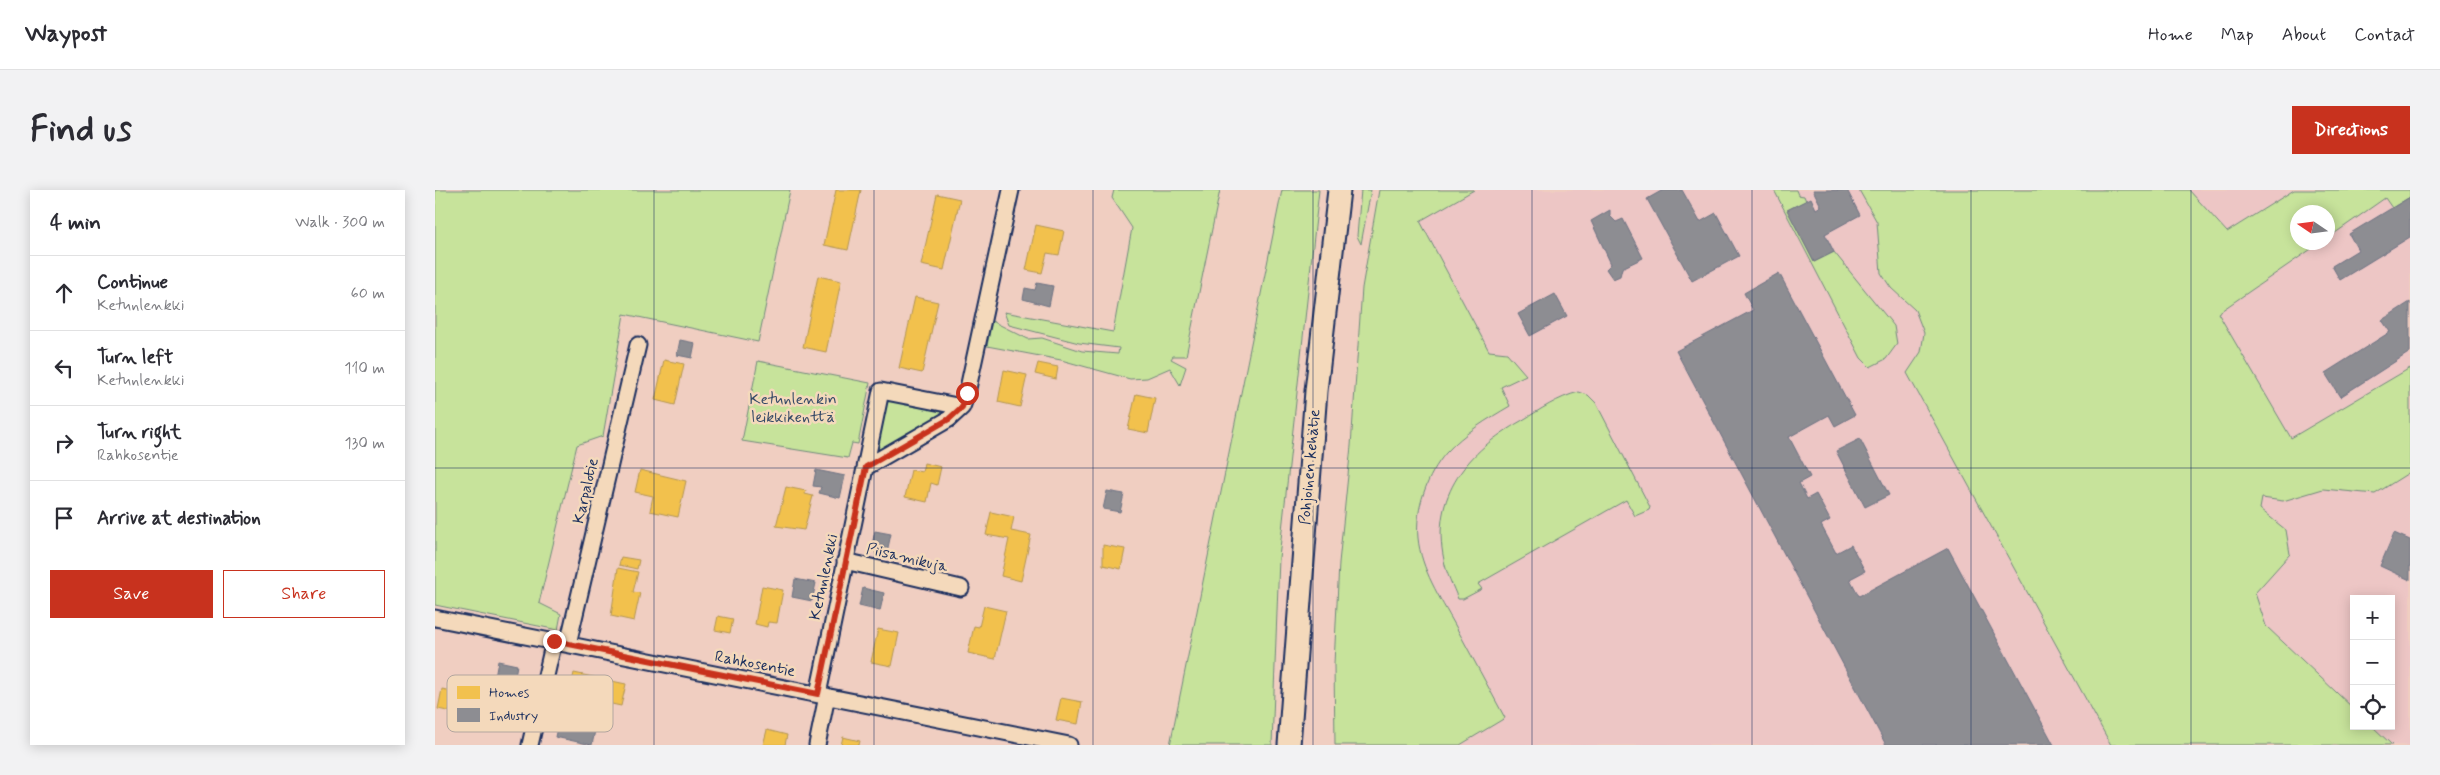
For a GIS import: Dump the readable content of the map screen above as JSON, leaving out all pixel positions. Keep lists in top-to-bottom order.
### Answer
{
  "streets": {
    "main road": ["Pohjoinen kehätie"],
    "street": [
      "Karpalotie",
      "Piisamikuja",
      "Ketunlenkki",
      "Rahkosentie"
    ]
  },
  "crossings": [
    ["Karpalotie", "Rahkosentie"],
    ["Piisamikuja", "Ketunlenkki"],
    ["Ketunlenkki", "Rahkosentie"]
  ],
  "parks": ["Ketunlenkin leikkikenttä"],
  "legend": ["Homes", "Industry"],
  "north": "left",
  "page": {
    "header": "Waypost",
    "nav": [
      "Home",
      "Map",
      "About",
      "Contact"
    ],
    "buttons": [
      "Directions",
      ["Save", "Share"]
    ],
    "title": "Find us",
    "heading": ["4 min", "Walk · 300 m"],
    "list": [
      ["Continue", "Ketunlenkki", "60 m"],
      ["Turn left", "Ketunlenkki", "110 m"],
      ["Turn right", "Rahkosentie", "130 m"],
      "Arrive at destination"
    ],
    "map_buttons": ["+", "−"]
  }
}
